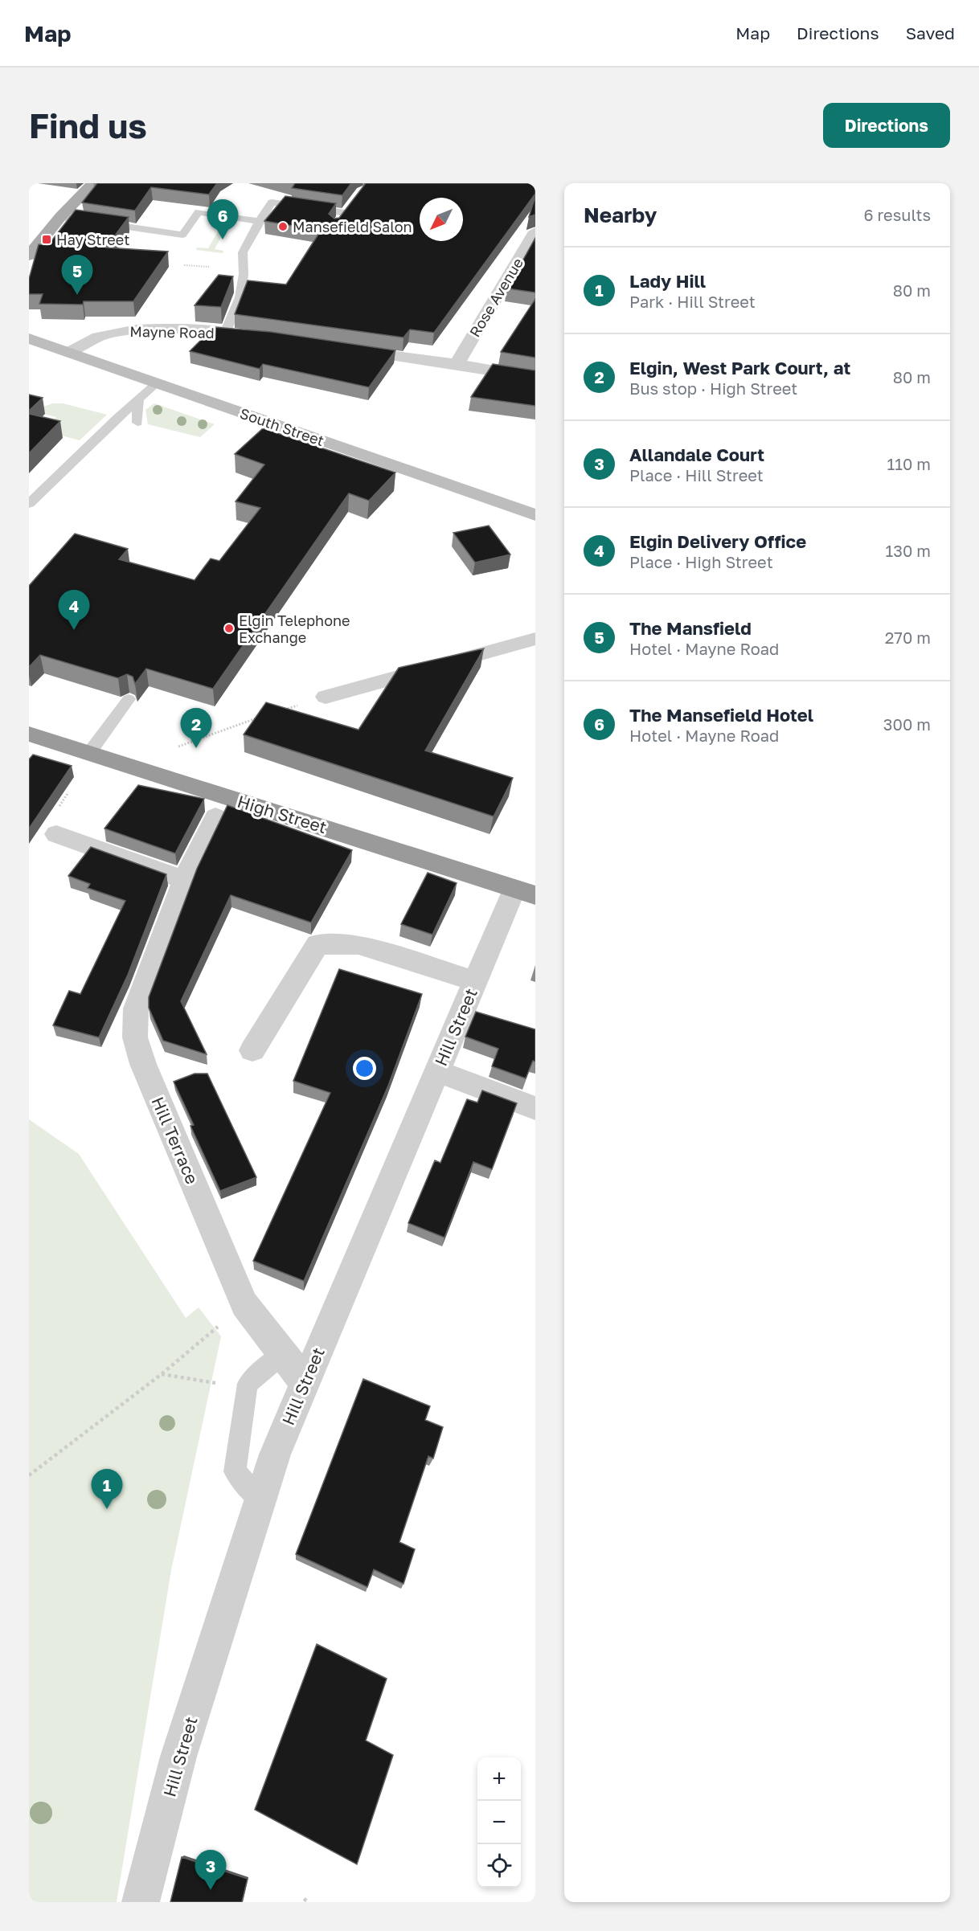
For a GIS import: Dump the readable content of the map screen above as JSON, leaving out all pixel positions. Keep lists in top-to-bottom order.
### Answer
{
  "streets": {
    "highway": ["High Street"],
    "street": [
      "Rose Avenue",
      "Mayne Road",
      "South Street",
      "Hill Street",
      "Hill Terrace"
    ]
  },
  "crossings": [
    ["Mayne Road", "South Street"],
    ["High Street", "Hill Street"],
    ["Hill Street", "Hill Terrace"]
  ],
  "places": {
    "other": ["Mansefield Salon", "Elgin Telephone Exchange"],
    "transit": ["Hay Street"]
  },
  "north": "bottom left",
  "page": {
    "header": "Map",
    "nav": ["Map", "Directions", "Saved"],
    "buttons": "Directions",
    "title": "Find us",
    "heading": ["Nearby", "6 results"],
    "pins": [
      "6",
      "5",
      "4",
      "2",
      "1",
      "3"
    ],
    "list": [
      {
        "mark": "1",
        "name": "Lady Hill",
        "note": "Park · Hill Street",
        "value": "80 m"
      },
      {
        "mark": "2",
        "name": "Elgin, West Park Court, at",
        "note": "Bus stop · High Street",
        "value": "80 m"
      },
      {
        "mark": "3",
        "name": "Allandale Court",
        "note": "Place · Hill Street",
        "value": "110 m"
      },
      {
        "mark": "4",
        "name": "Elgin Delivery Office",
        "note": "Place · High Street",
        "value": "130 m"
      },
      {
        "mark": "5",
        "name": "The Mansfield",
        "note": "Hotel · Mayne Road",
        "value": "270 m"
      },
      {
        "mark": "6",
        "name": "The Mansefield Hotel",
        "note": "Hotel · Mayne Road",
        "value": "300 m"
      }
    ],
    "map_buttons": ["+", "−"]
  }
}
